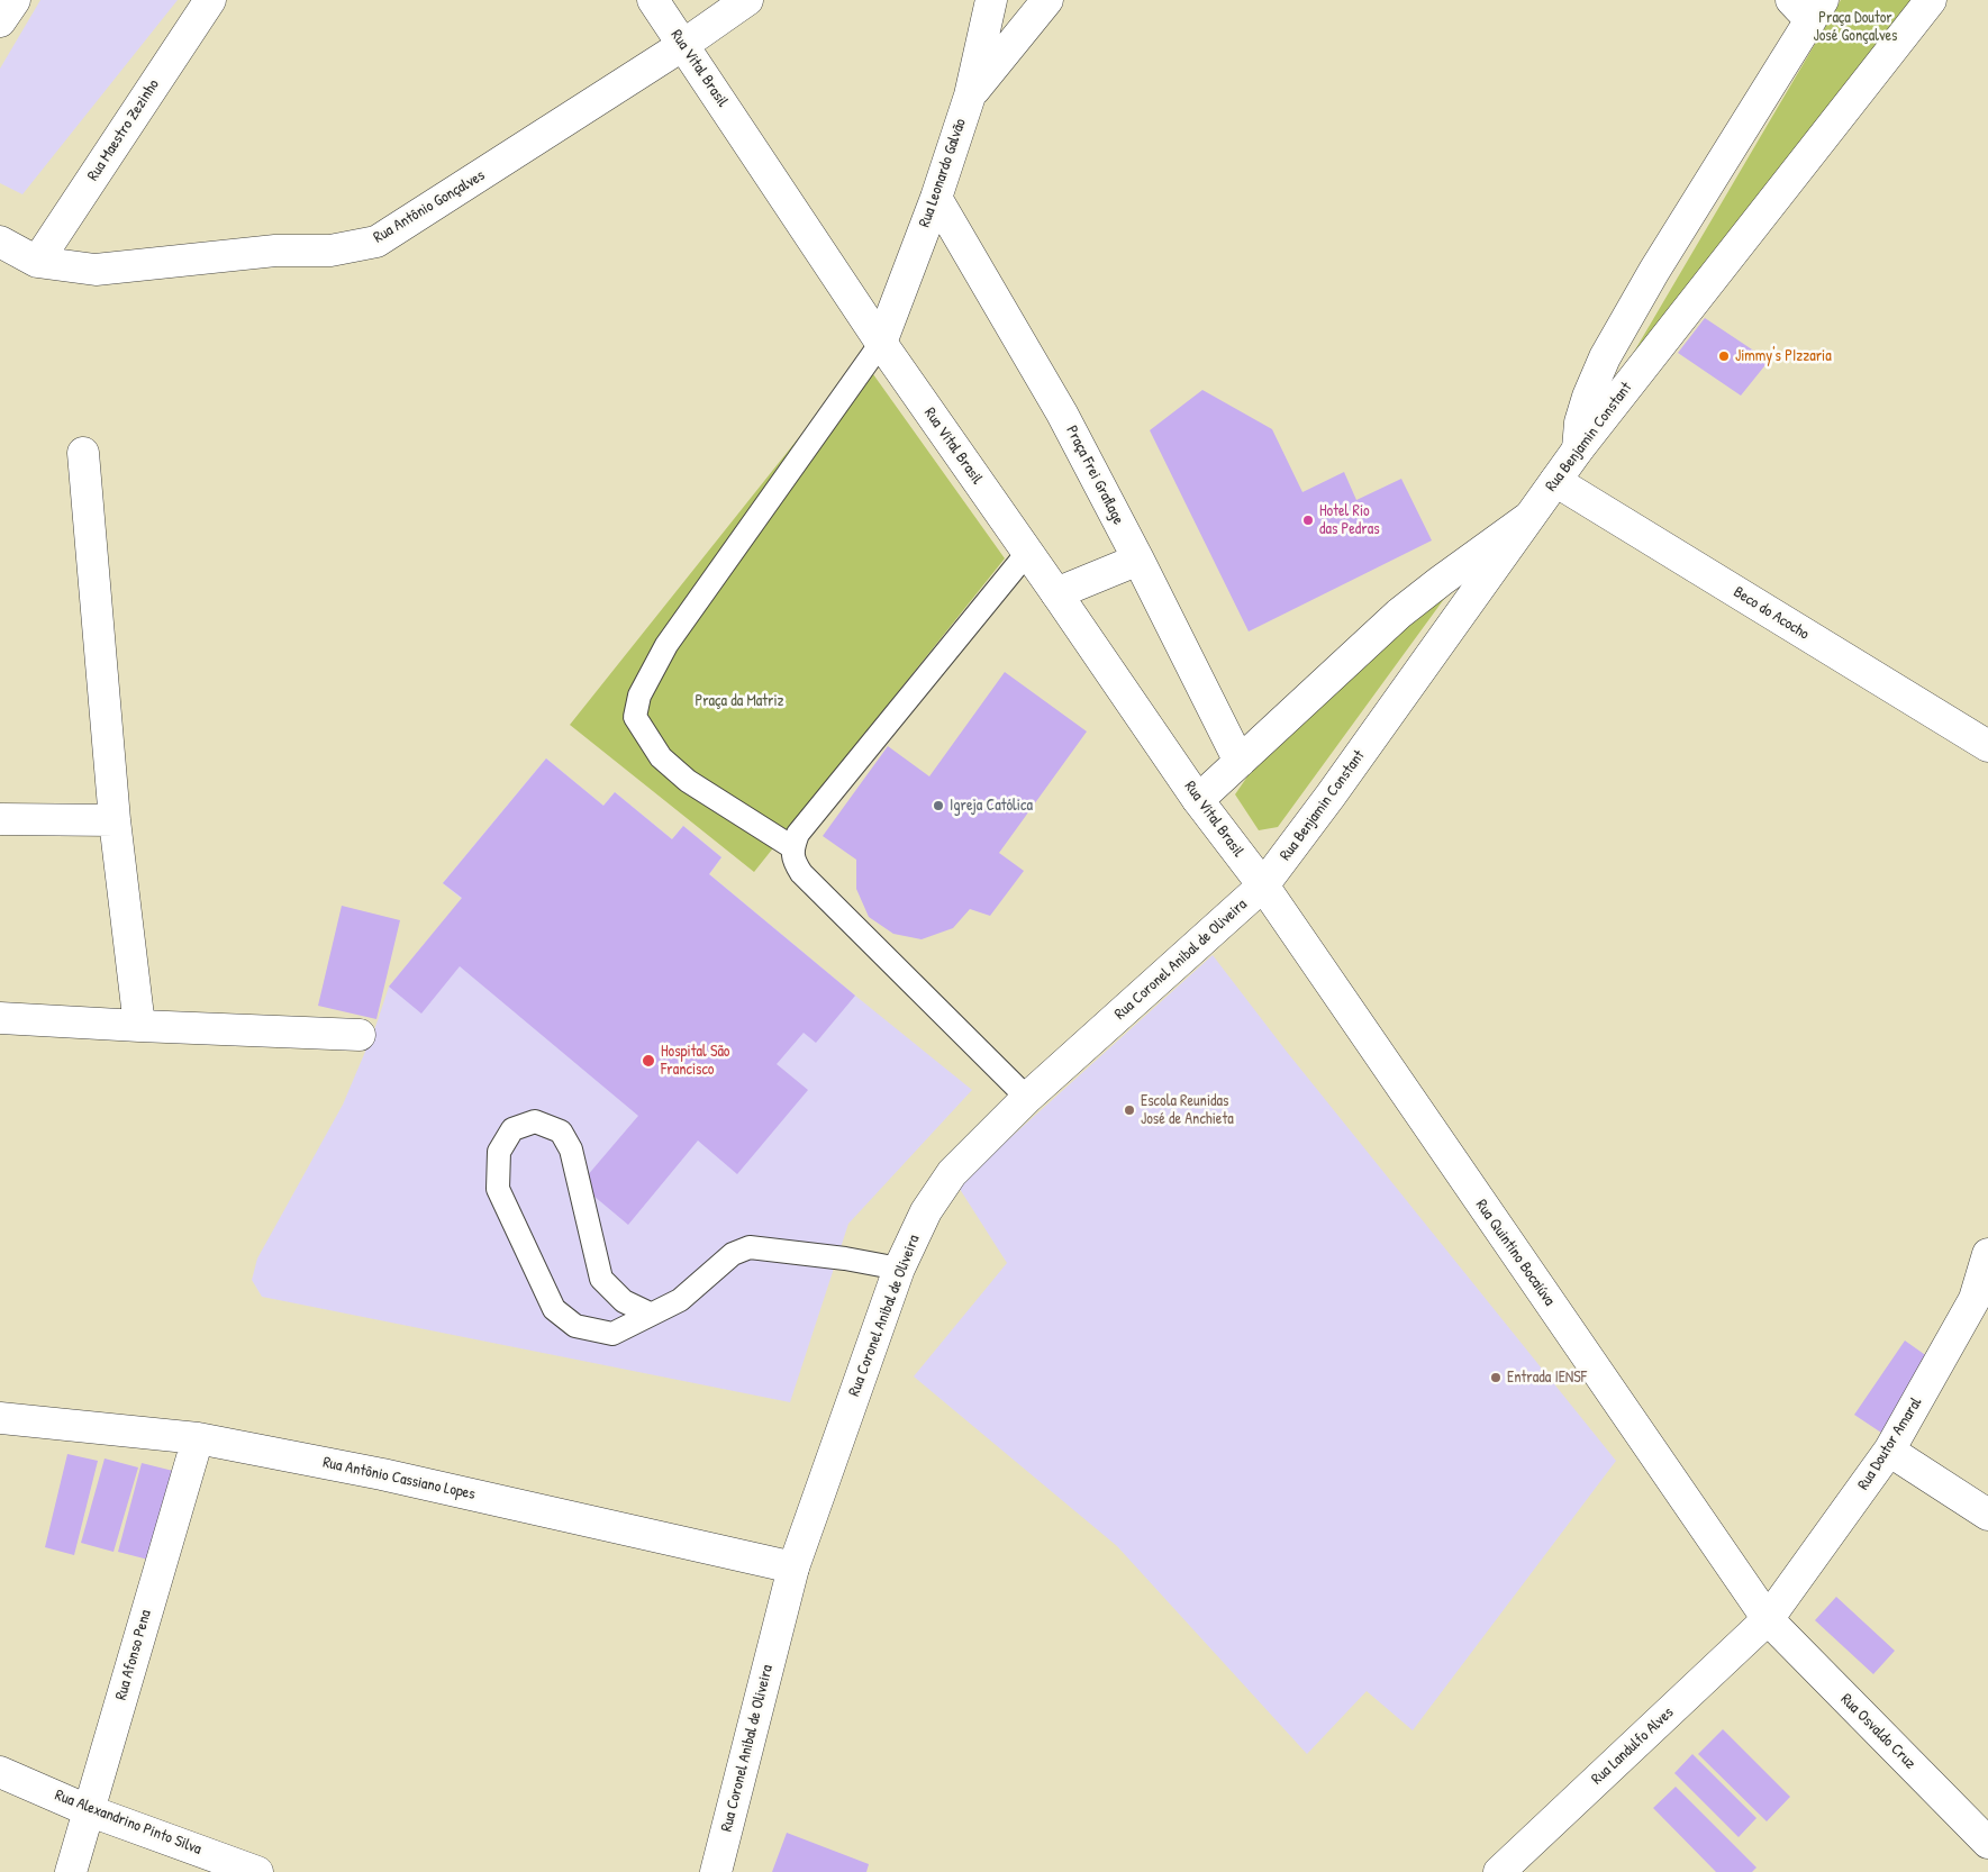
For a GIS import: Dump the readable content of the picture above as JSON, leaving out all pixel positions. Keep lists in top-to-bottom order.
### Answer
{
  "streets": {
    "street": [
      "Rua Vital Brasil",
      "Rua Maestro Zezinho",
      "Rua Leonardo Galvão",
      "Rua Antônio Gonçalves",
      "Rua Benjamin Constant",
      "Praça Frei Graflage",
      "Beco do Acocho",
      "Rua Coronel Anibal de Oliveira",
      "Rua Quintino Bocaiúva",
      "Rua Doutor Amaral",
      "Rua Antônio Cassiano Lopes",
      "Rua Afonso Pena",
      "Rua Osvaldo Cruz",
      "Rua Landulfo Alves",
      "Rua Alexandrino Pinto Silva"
    ]
  },
  "crossings": [
    ["Rua Vital Brasil", "Rua Leonardo Galvão"],
    ["Rua Vital Brasil", "Rua Antônio Gonçalves"],
    ["Rua Vital Brasil", "Rua Benjamin Constant"],
    ["Rua Vital Brasil", "Rua Coronel Anibal de Oliveira"],
    ["Rua Vital Brasil", "Rua Quintino Bocaiúva"],
    ["Rua Maestro Zezinho", "Rua Antônio Gonçalves"],
    ["Rua Leonardo Galvão", "Praça Frei Graflage"],
    ["Rua Benjamin Constant", "Beco do Acocho"],
    ["Rua Benjamin Constant", "Rua Coronel Anibal de Oliveira"],
    ["Rua Benjamin Constant", "Rua Quintino Bocaiúva"],
    ["Rua Coronel Anibal de Oliveira", "Rua Quintino Bocaiúva"],
    ["Rua Coronel Anibal de Oliveira", "Rua Antônio Cassiano Lopes"],
    ["Rua Quintino Bocaiúva", "Rua Doutor Amaral"],
    ["Rua Quintino Bocaiúva", "Rua Osvaldo Cruz"],
    ["Rua Quintino Bocaiúva", "Rua Landulfo Alves"],
    ["Rua Doutor Amaral", "Rua Osvaldo Cruz"],
    ["Rua Doutor Amaral", "Rua Landulfo Alves"],
    ["Rua Antônio Cassiano Lopes", "Rua Afonso Pena"],
    ["Rua Afonso Pena", "Rua Alexandrino Pinto Silva"],
    ["Rua Osvaldo Cruz", "Rua Landulfo Alves"]
  ],
  "parks": ["Praça Doutor José Gonçalves", "Praça da Matriz"],
  "places": [
    "Jimmy's PIzzaria",
    "Hotel Rio das Pedras",
    "Igreja Católica",
    "Hospital São Francisco",
    "Escola Reunidas José de Anchieta",
    "Entrada IENSF"
  ]
}
